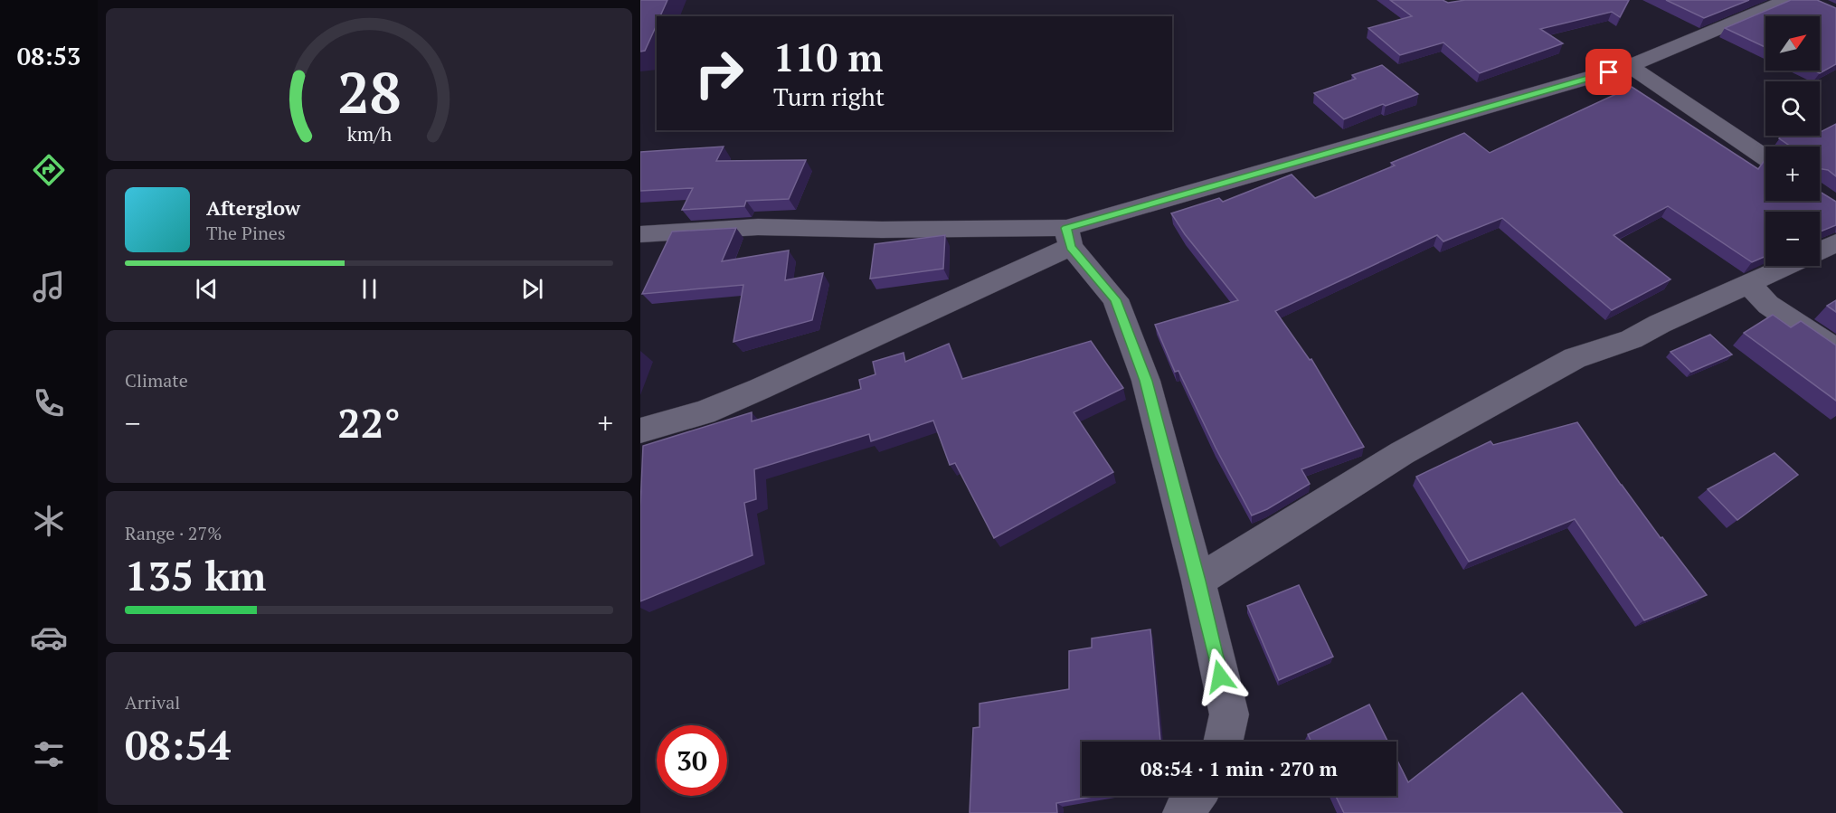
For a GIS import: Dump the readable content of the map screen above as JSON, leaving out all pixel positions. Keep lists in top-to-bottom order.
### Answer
{
  "north": "top right",
  "page": {
    "tabs": "08:53",
    "map_buttons": ["+", "−"],
    "turn": ["110 m", "Turn right"],
    "song": ["Afterglow", "The Pines"],
    "tile": [
      "Climate",
      ["Range · 27%", "135 km"],
      ["Arrival", "08:54"]
    ],
    "heat": ["−", "22°", "+"],
    "limit": "30",
    "trip": "08:54 · 1 min · 270 m",
    "gauge": ["28", "km/h"]
  }
}
